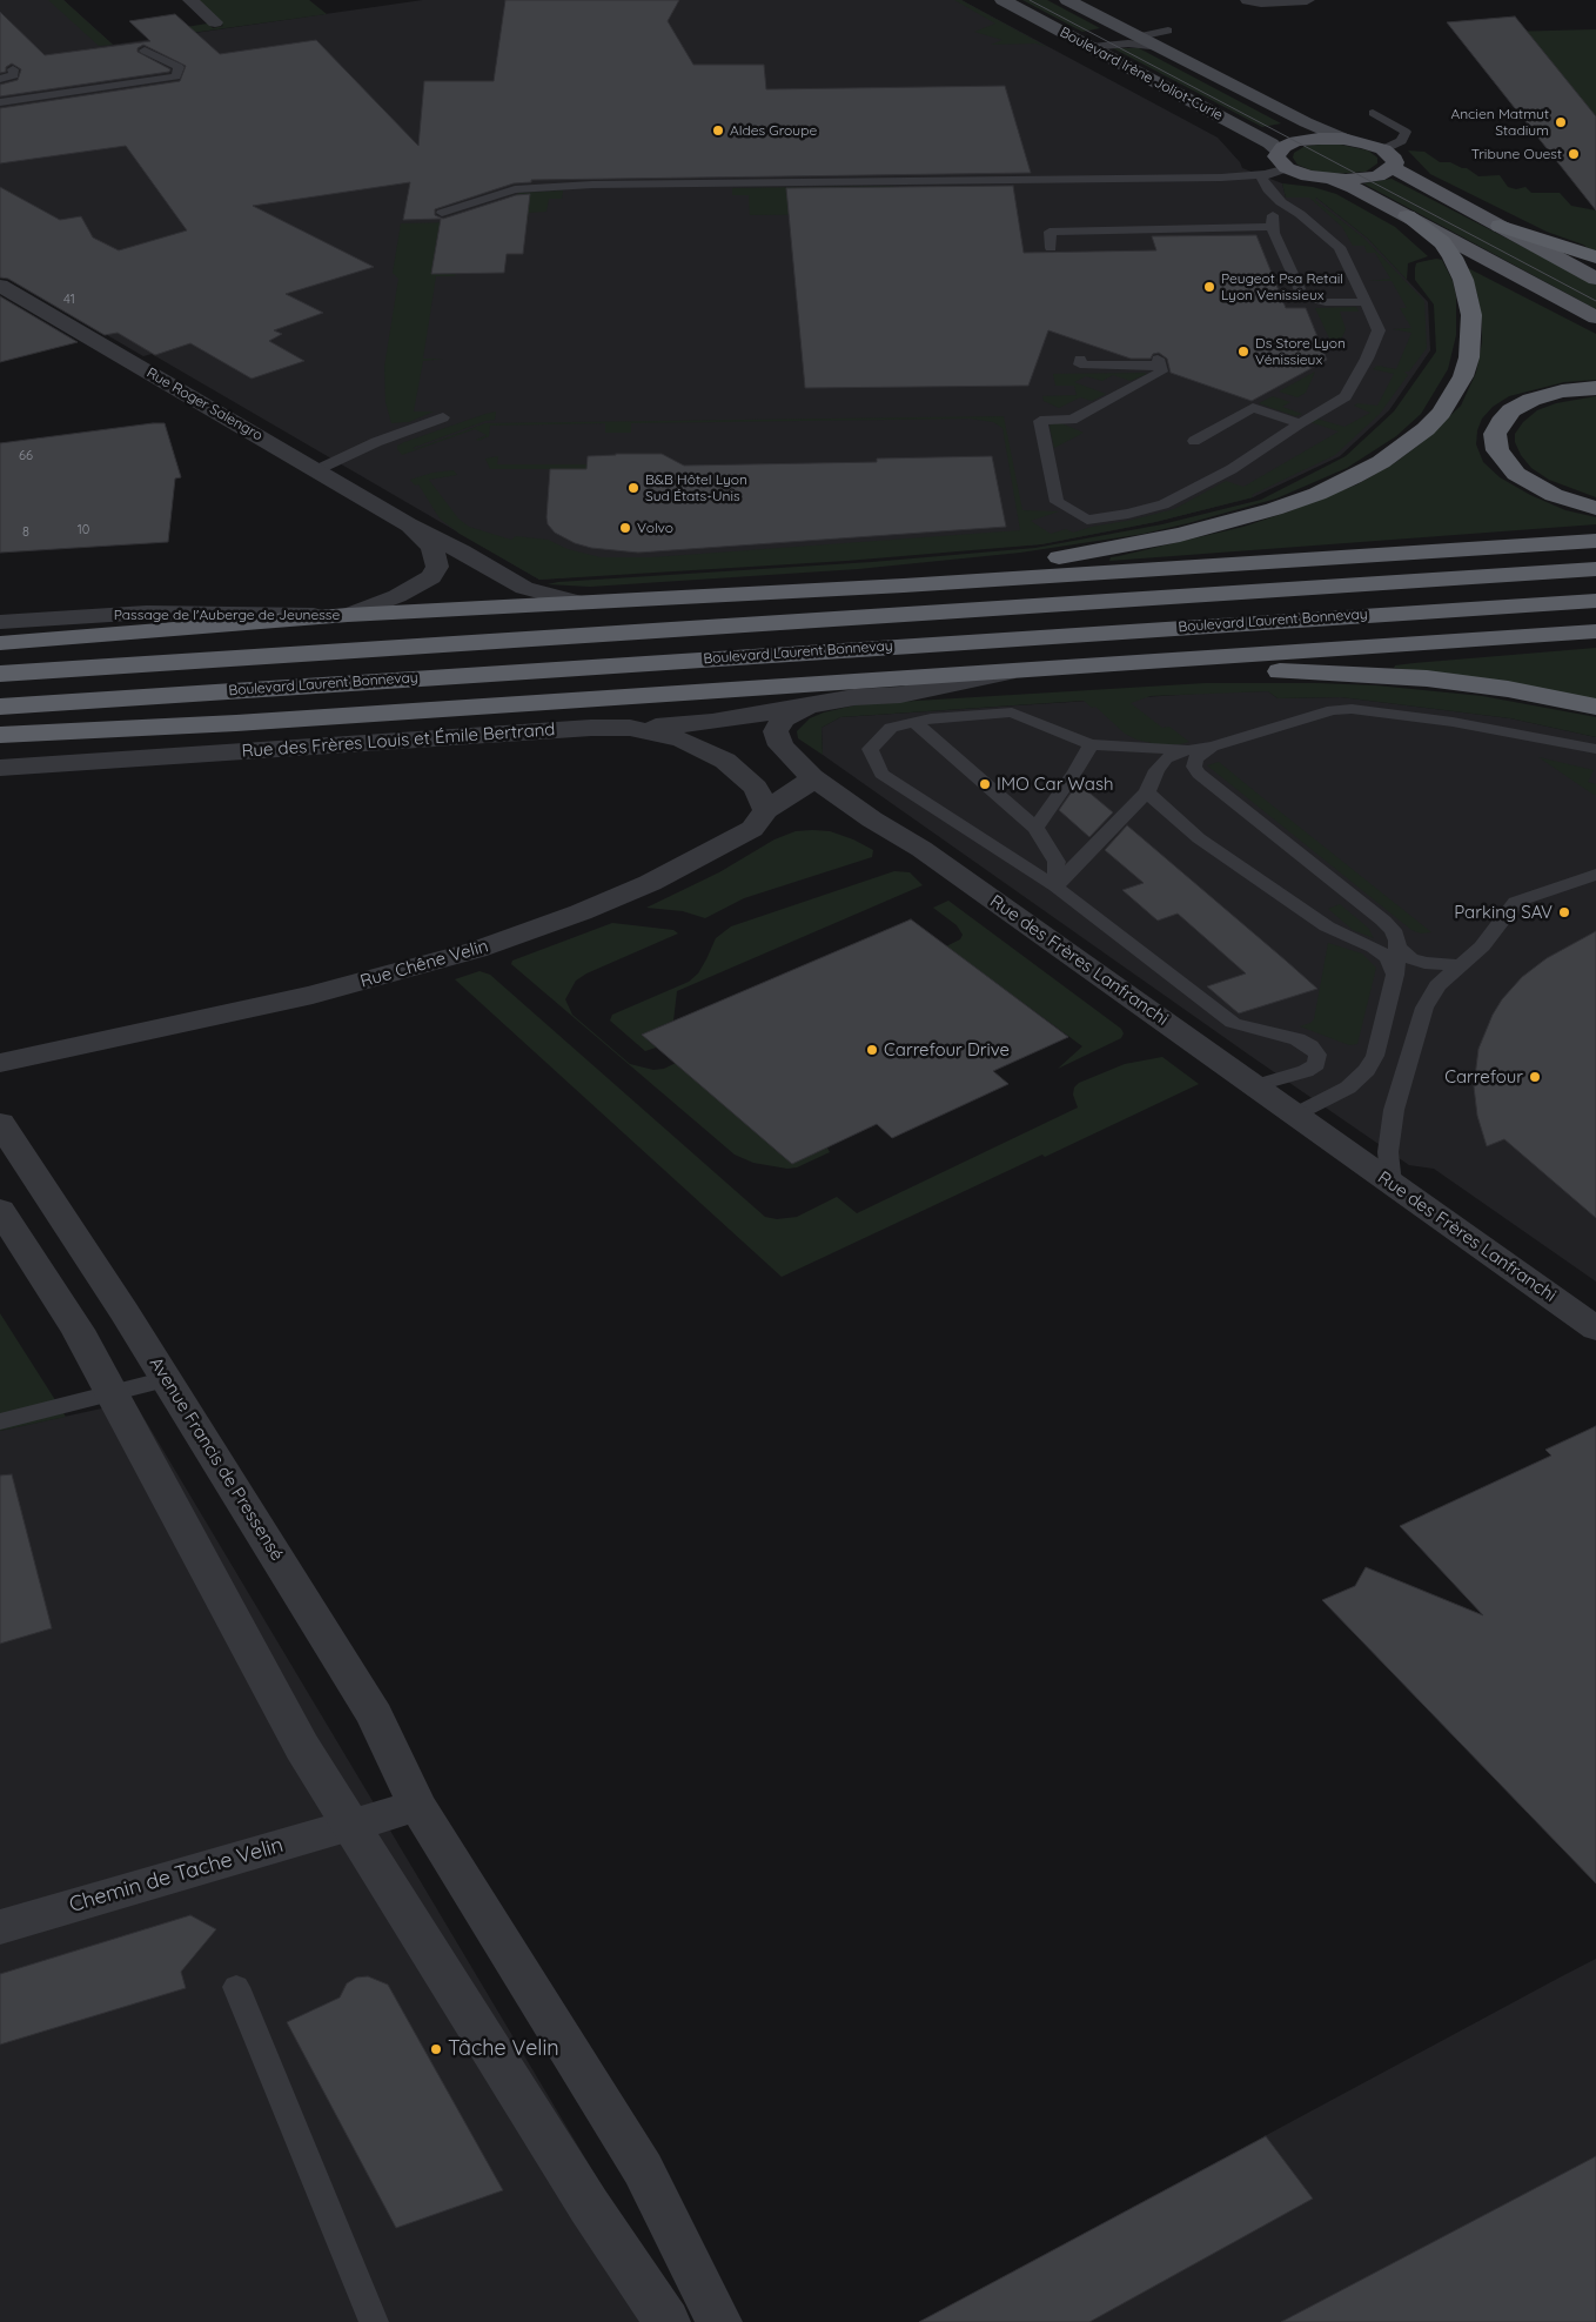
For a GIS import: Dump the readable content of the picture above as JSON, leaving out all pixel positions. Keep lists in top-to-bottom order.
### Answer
{
  "streets": {
    "highway": ["Boulevard Laurent Bonnevay"],
    "main road": ["Boulevard Irène Joliot-Curie"],
    "street": [
      "Rue Roger Salengro",
      "Passage de l'Auberge de Jeunesse",
      "Rue des Frères Louis et Émile Bertrand",
      "Rue des Frères Lanfranchi",
      "Rue Chêne Velin",
      "Avenue Francis de Pressensé",
      "Chemin de Tache Velin"
    ]
  },
  "crossings": [
    ["Rue Roger Salengro", "Passage de l'Auberge de Jeunesse"],
    ["Rue des Frères Louis et Émile Bertrand", "Rue Chêne Velin"],
    ["Rue des Frères Lanfranchi", "Rue Chêne Velin"]
  ],
  "places": [
    "Ancien Matmut Stadium",
    "Aldes Groupe",
    "Tribune Ouest",
    "Peugeot Psa Retail Lyon Venissieux",
    "Ds Store Lyon Vénissieux",
    "B&B Hôtel Lyon Sud États-Unis",
    "Volvo",
    "IMO Car Wash",
    "Parking SAV",
    "Carrefour Drive",
    "Carrefour",
    "Tâche Velin"
  ],
  "house_numbers": [
    "41",
    "66",
    "10",
    "8"
  ]
}
